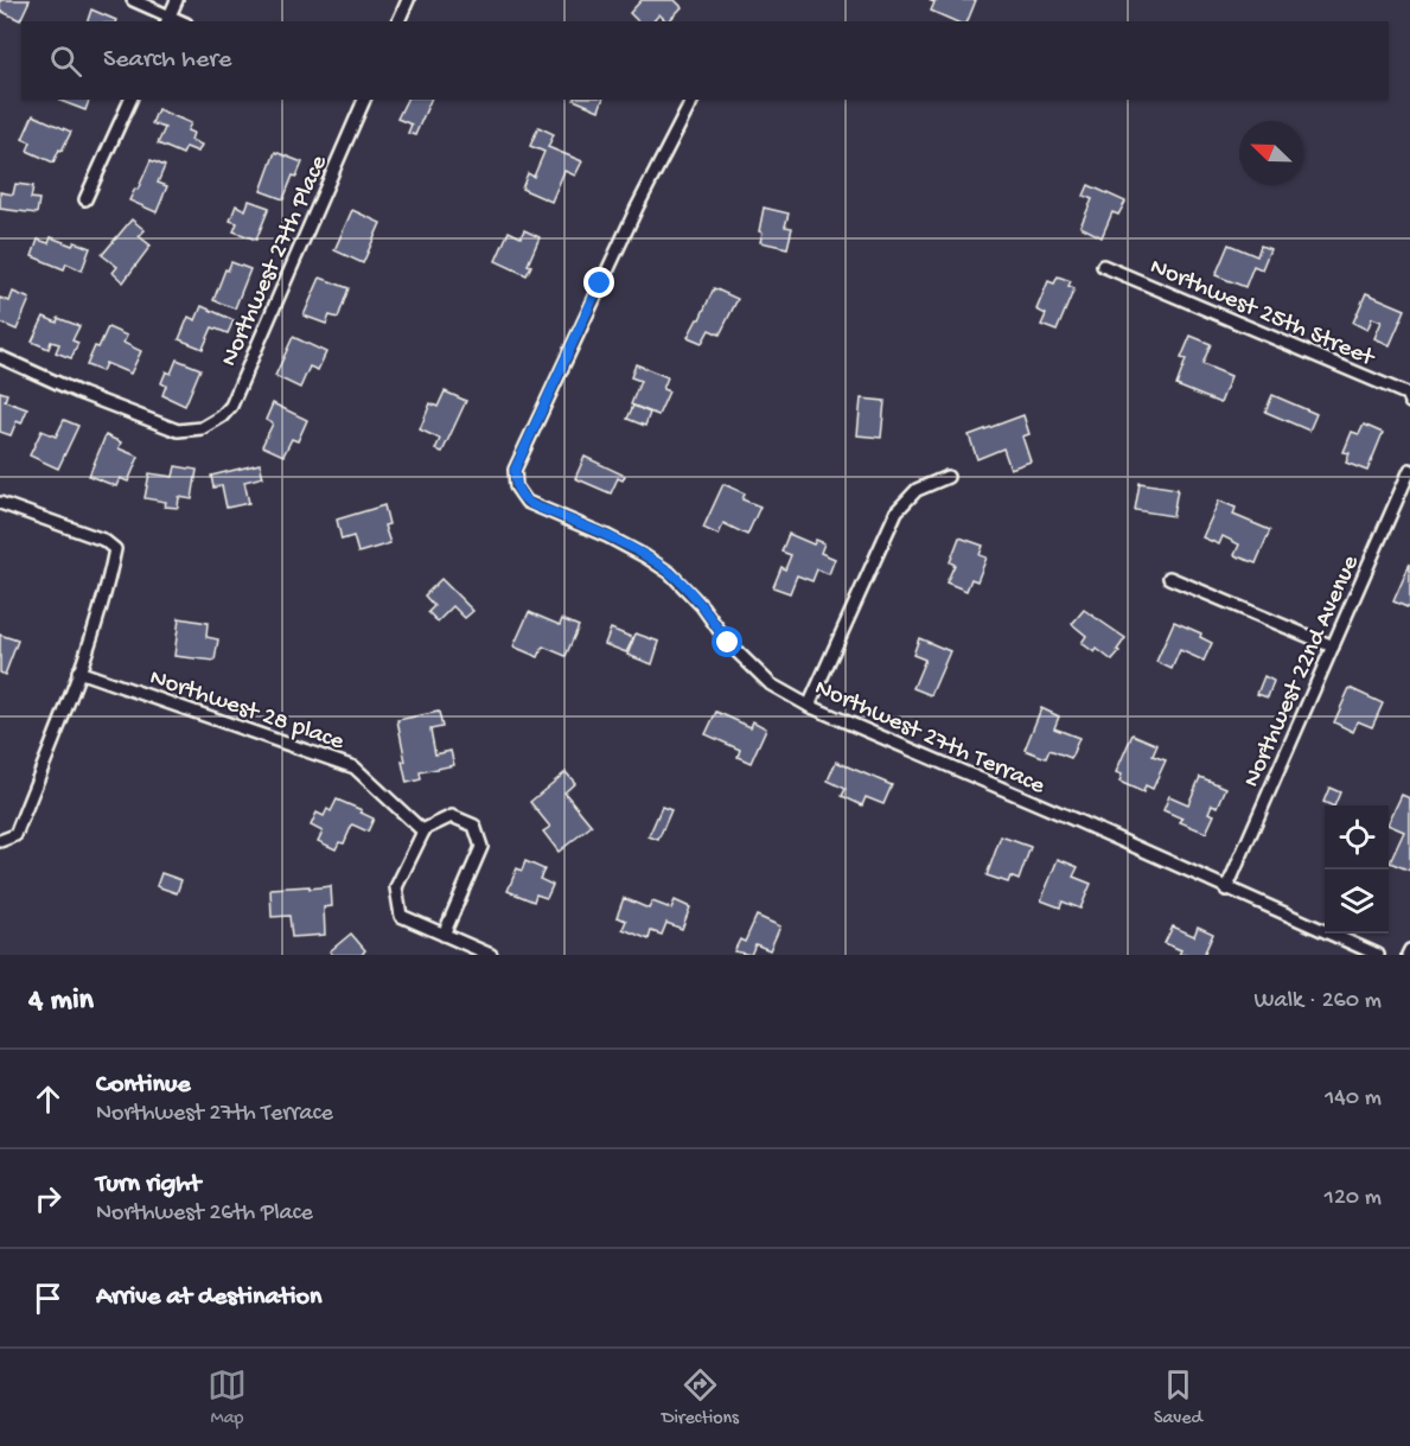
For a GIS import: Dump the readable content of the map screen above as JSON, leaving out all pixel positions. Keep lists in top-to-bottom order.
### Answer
{
  "streets": {
    "street": [
      "Northwest 27th Place",
      "Northwest 25th Street",
      "Northwest 22nd Avenue",
      "Northwest 28 place",
      "Northwest 27th Terrace"
    ]
  },
  "crossings": [
    ["Northwest 22nd Avenue", "Northwest 27th Terrace"]
  ],
  "north": "top left",
  "page": {
    "search": "Search here",
    "heading": ["4 min", "Walk · 260 m"],
    "list": [
      ["Continue", "Northwest 27th Terrace", "140 m"],
      ["Turn right", "Northwest 26th Place", "120 m"],
      "Arrive at destination"
    ],
    "nav": ["Map", "Directions", "Saved"]
  }
}
